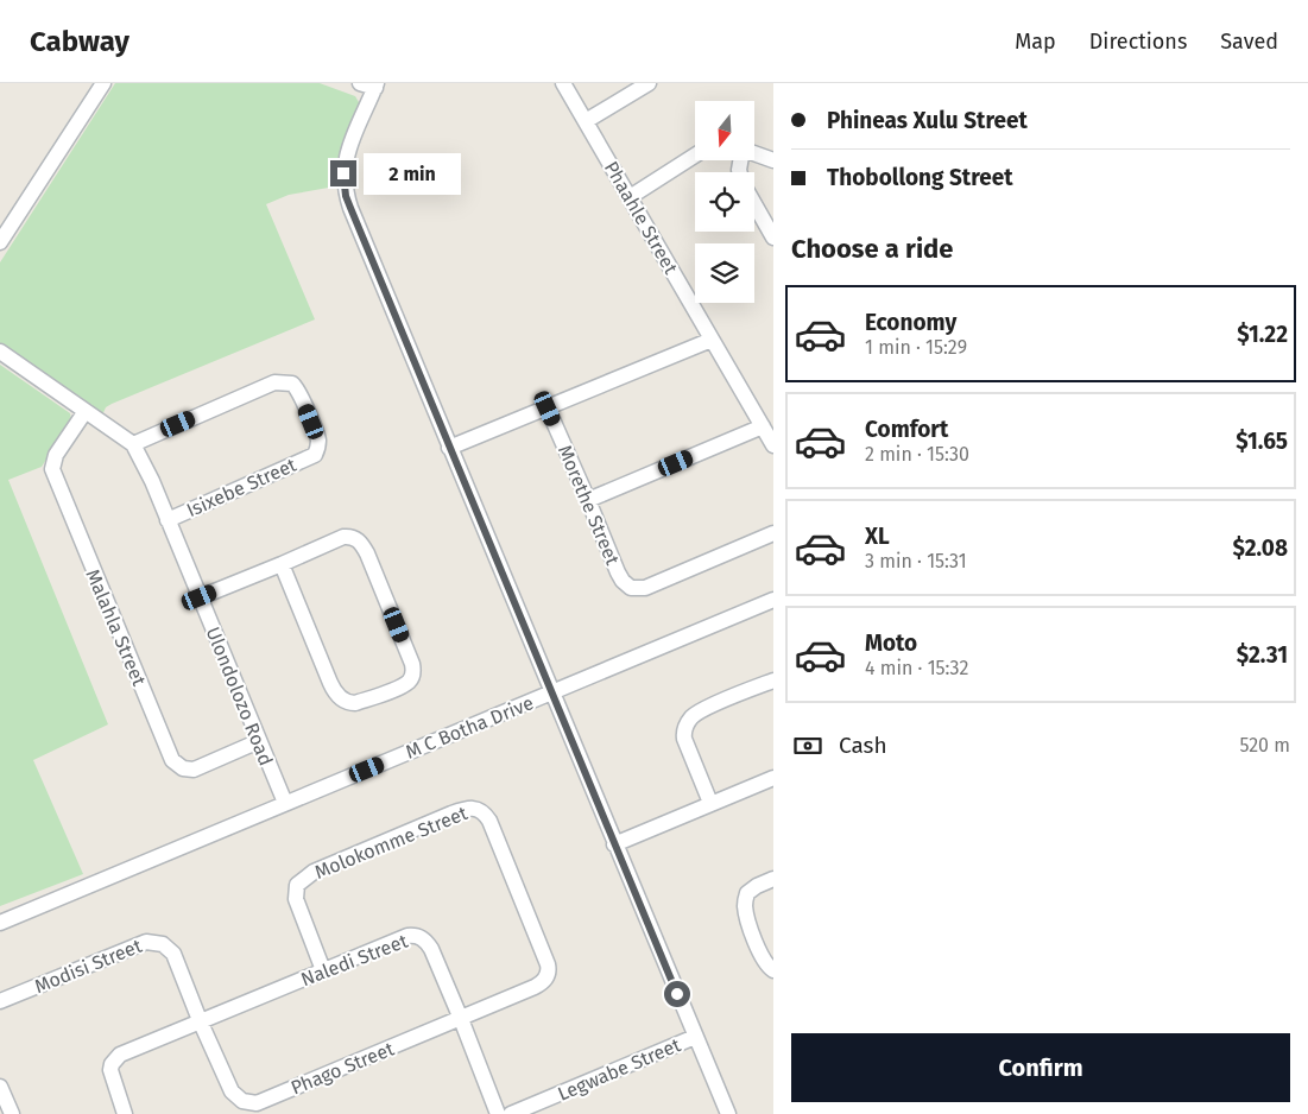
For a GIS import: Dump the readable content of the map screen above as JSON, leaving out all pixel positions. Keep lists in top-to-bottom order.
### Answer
{
  "streets": {
    "street": [
      "Phaahle Street",
      "Isixebe Street",
      "Morethe Street",
      "Malahla Street",
      "Ulondolozo Road",
      "M C Botha Drive",
      "Molokomme Street",
      "Naledi Street",
      "Modisi Street",
      "Phago Street",
      "Legwabe Street"
    ]
  },
  "crossings": [
    ["Isixebe Street", "Ulondolozo Road"],
    ["Malahla Street", "Ulondolozo Road"],
    ["Ulondolozo Road", "M C Botha Drive"],
    ["Molokomme Street", "Naledi Street"],
    ["Molokomme Street", "Phago Street"],
    ["Naledi Street", "Modisi Street"],
    ["Naledi Street", "Phago Street"],
    ["Modisi Street", "Phago Street"]
  ],
  "north": "bottom",
  "page": {
    "header": "Cabway",
    "nav": ["Map", "Directions", "Saved"],
    "banner": ["Phineas Xulu Street", "Thobollong Street"],
    "bubble": "2 min",
    "heading": "Choose a ride",
    "list": [
      {
        "name": "Economy",
        "note": "1 min · 15:29",
        "value": "$1.22"
      },
      {
        "name": "Comfort",
        "note": "2 min · 15:30",
        "value": "$1.65"
      },
      {
        "name": "XL",
        "note": "3 min · 15:31",
        "value": "$2.08"
      },
      {
        "name": "Moto",
        "note": "4 min · 15:32",
        "value": "$2.31"
      }
    ],
    "pay": ["Cash", "520 m"],
    "buttons": "Confirm"
  }
}
